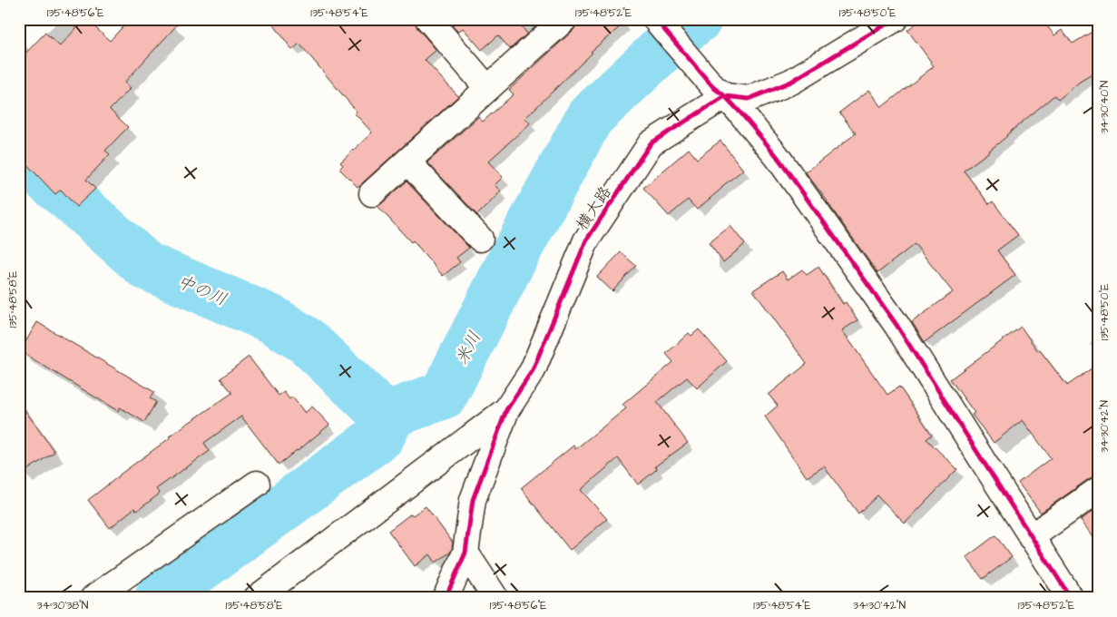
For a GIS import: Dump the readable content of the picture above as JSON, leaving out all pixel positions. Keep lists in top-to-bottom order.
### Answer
{
  "streets": {
    "street": ["横大路"]
  },
  "water": ["中の川", "米川"],
  "coordinates": [
    "135°48'56\"E",
    "135°48'54\"E",
    "135°48'52\"E",
    "135°48'50\"E",
    "34°30'40\"N",
    "135°48'58\"E",
    "34°30'42\"N",
    "34°30'38\"N"
  ]
}
